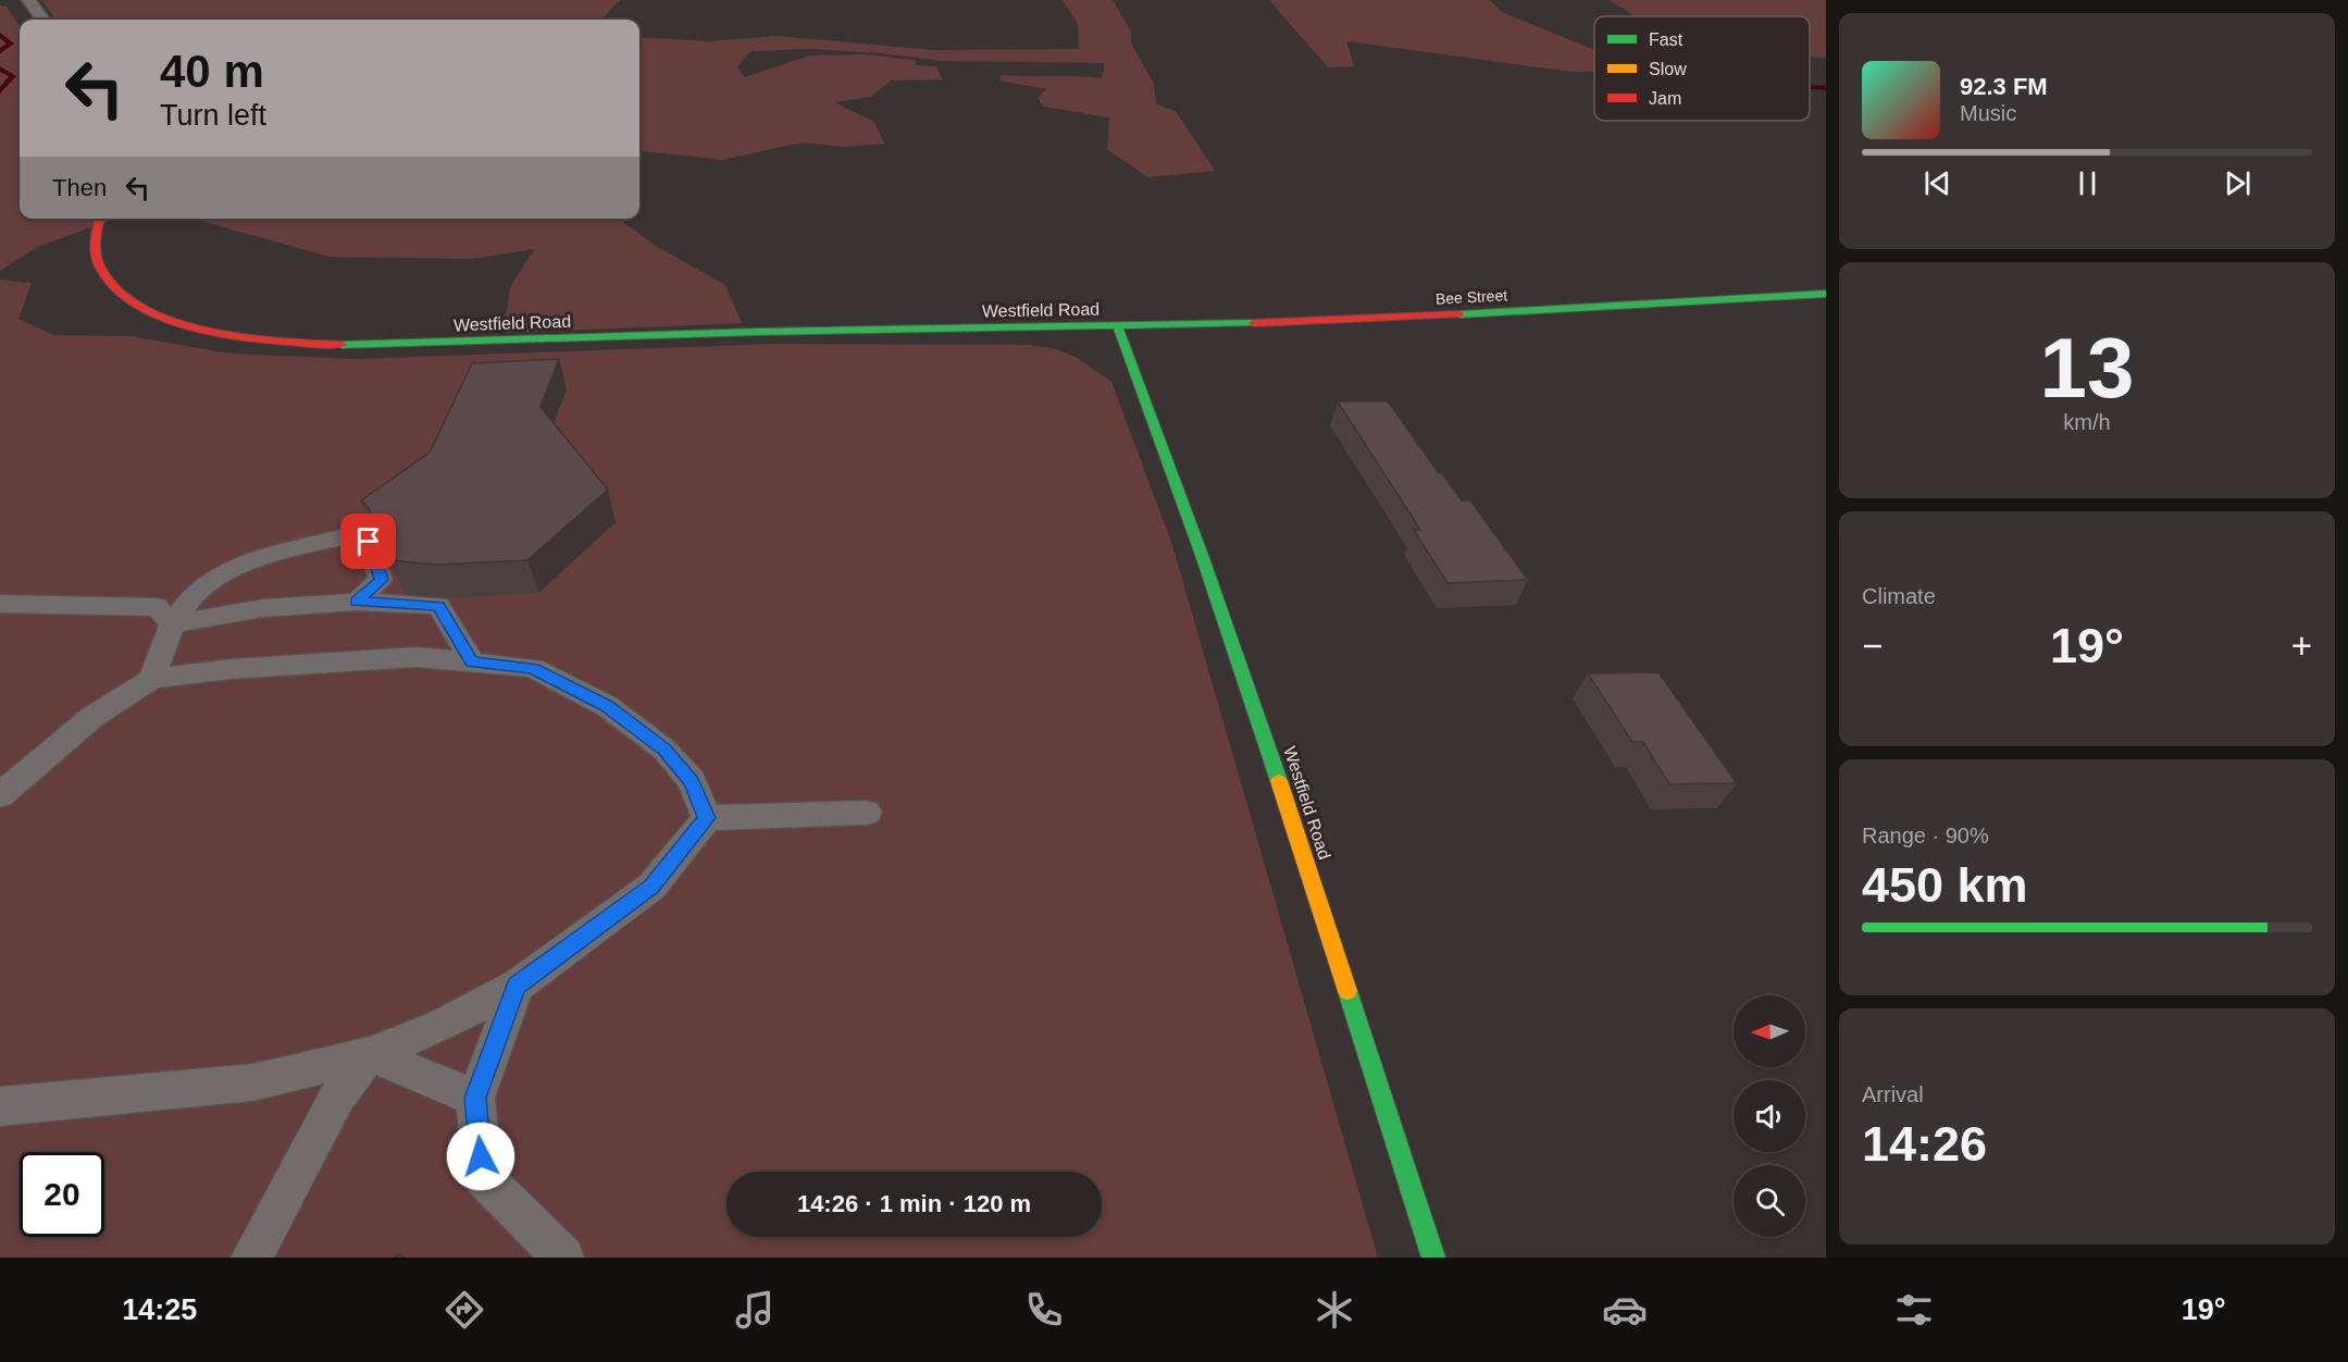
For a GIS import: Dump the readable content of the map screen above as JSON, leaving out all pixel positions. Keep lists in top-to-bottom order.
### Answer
{
  "streets": {
    "street": ["Bee Street", "Westfield Road"]
  },
  "crossings": [
    ["Bee Street", "Westfield Road"]
  ],
  "legend": ["Fast", "Slow", "Jam"],
  "north": "left",
  "page": {
    "turn": ["40 m", "Turn left"],
    "song": ["92.3 FM", "Music"],
    "then": "Then",
    "tile": [
      ["13", "km/h"],
      "Climate",
      ["Range · 90%", "450 km"],
      ["Arrival", "14:26"]
    ],
    "heat": ["−", "19°", "+"],
    "limit": "20",
    "trip": "14:26 · 1 min · 120 m",
    "tabs": ["14:25", "19°"]
  }
}
